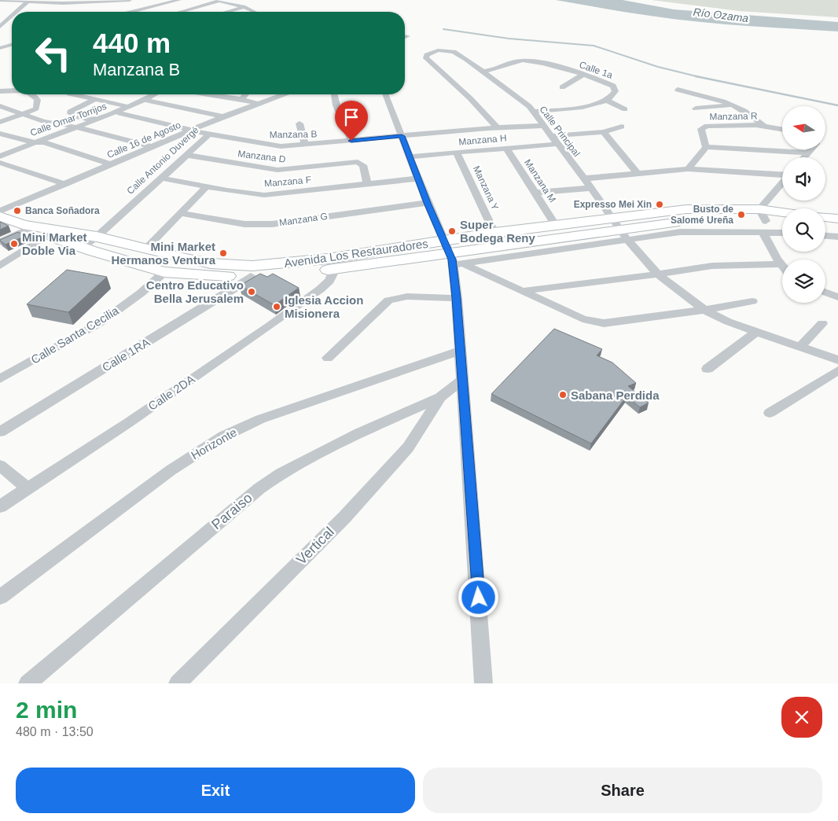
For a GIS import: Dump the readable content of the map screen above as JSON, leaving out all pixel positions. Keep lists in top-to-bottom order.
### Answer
{
  "streets": {
    "street": [
      "Calle 1a",
      "Manzana R",
      "Calle Omar Torrijos",
      "Calle Principal",
      "Manzana B",
      "Calle 16 de Agosto",
      "Manzana H",
      "Manzana D",
      "Calle Antonio Duvergé",
      "Manzana M",
      "Manzana F",
      "Manzana Y",
      "Manzana G",
      "Avenida Los Restauradores",
      "Calle Santa Cecilia",
      "Calle 1RA",
      "Calle 2DA",
      "Horizonte",
      "Paraiso",
      "Vertical"
    ]
  },
  "crossings": [
    ["Calle 1a", "Calle Principal"],
    ["Calle Omar Torrijos", "Calle Antonio Duvergé"],
    ["Calle Principal", "Manzana B"],
    ["Calle Principal", "Manzana H"],
    ["Calle Principal", "Avenida Los Restauradores"],
    ["Manzana B", "Calle Antonio Duvergé"],
    ["Calle 16 de Agosto", "Calle Antonio Duvergé"],
    ["Manzana H", "Manzana M"],
    ["Manzana H", "Manzana Y"],
    ["Manzana D", "Calle Antonio Duvergé"],
    ["Manzana D", "Manzana F"],
    ["Calle Antonio Duvergé", "Manzana F"],
    ["Calle Antonio Duvergé", "Avenida Los Restauradores"],
    ["Manzana M", "Avenida Los Restauradores"],
    ["Manzana Y", "Avenida Los Restauradores"],
    ["Paraiso", "Vertical"]
  ],
  "water": ["Río Ozama"],
  "places": [
    "Expresso Mei Xin",
    "Banca Soñadora",
    "Busto de Salomé Ureña",
    "Super Bodega Reny",
    "Mini Market Doble Via",
    "Mini Market Hermanos Ventura",
    "Centro Educativo Bella Jerusalem",
    "Iglesia Accion Misionera",
    "Sabana Perdida"
  ],
  "north": "left",
  "page": {
    "turn": ["440 m", "Manzana B"],
    "heading": ["2 min", "480 m · 13:50"],
    "buttons": ["Exit", "Share"]
  }
}
